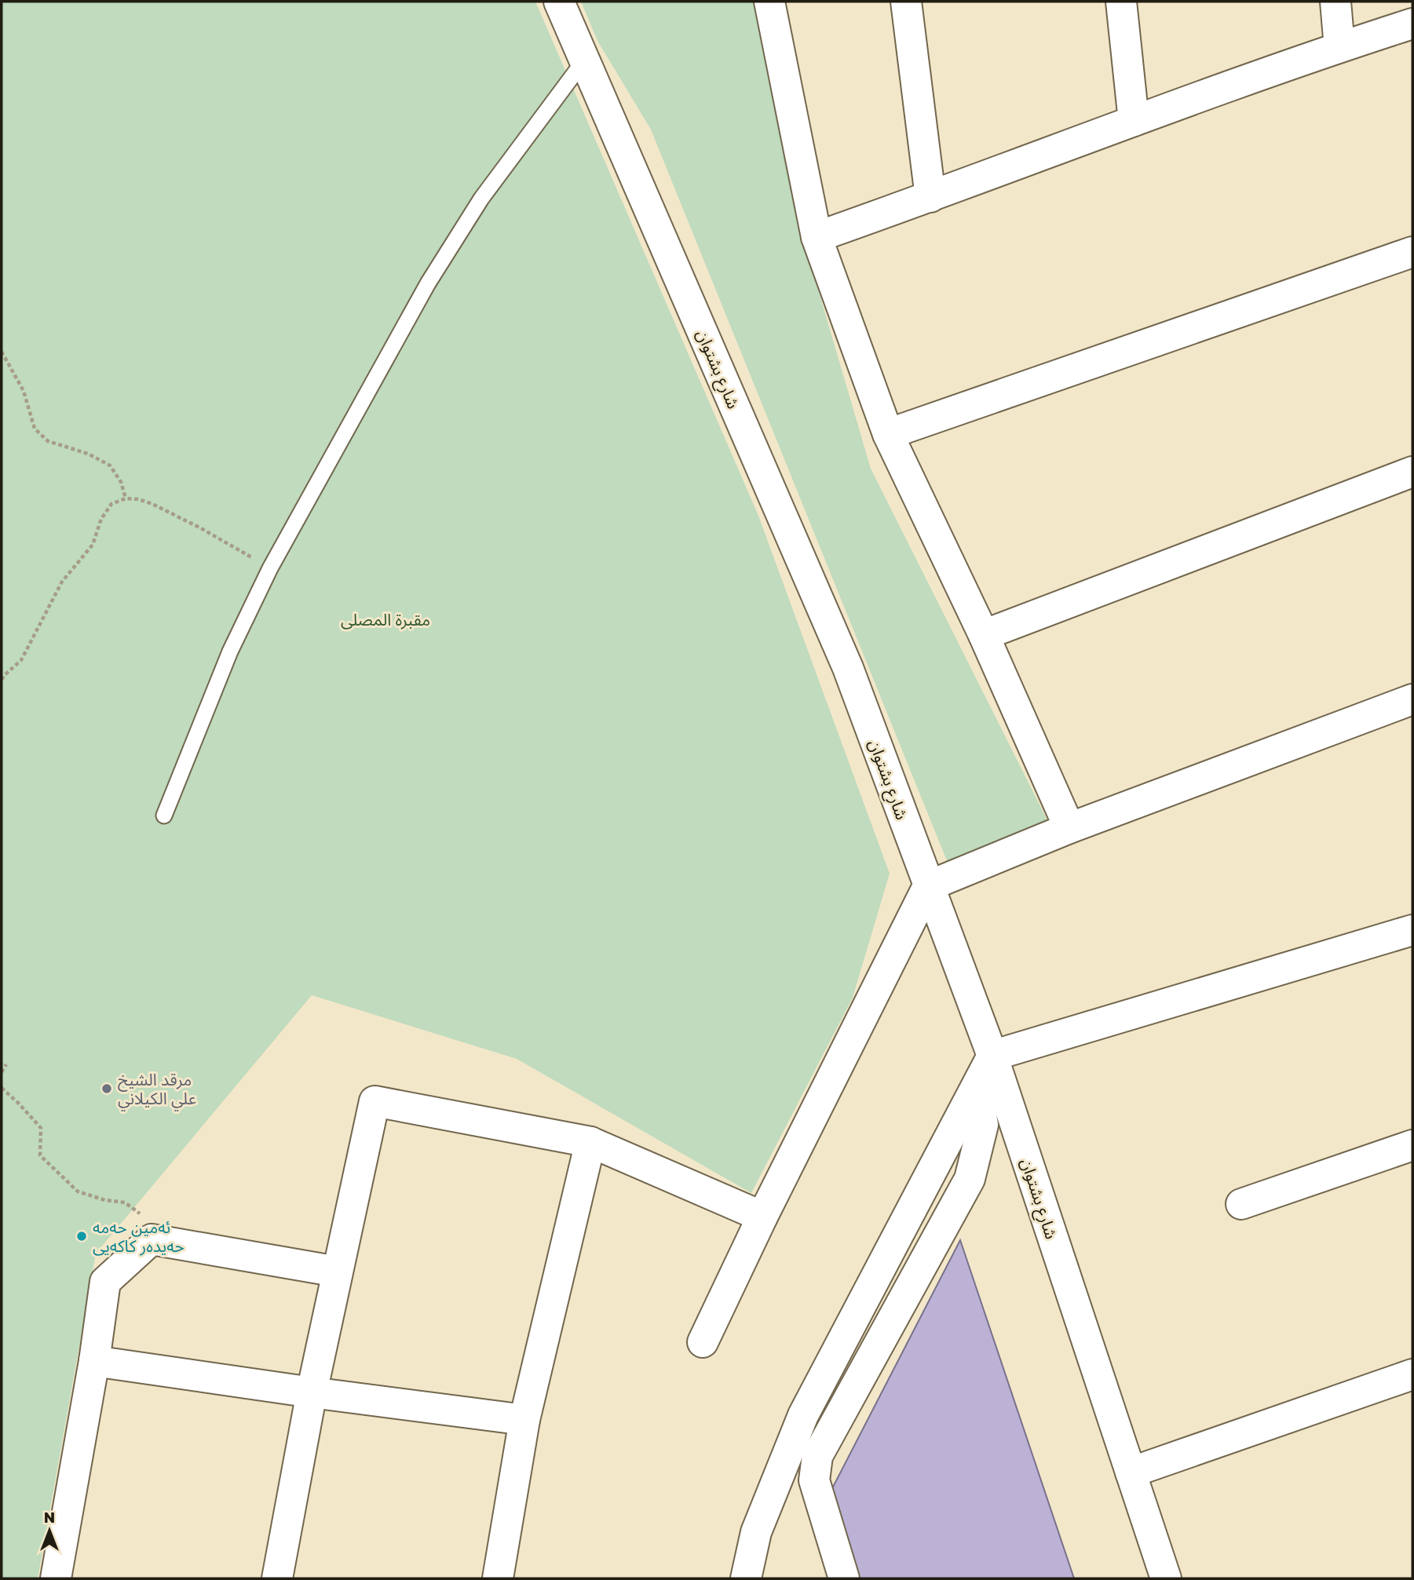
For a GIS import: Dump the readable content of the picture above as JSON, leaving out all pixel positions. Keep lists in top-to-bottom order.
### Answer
{
  "streets": {
    "street": ["شارع بشتوان"]
  },
  "parks": ["مقبرة المصلى"],
  "places": ["مرقد الشيخ علي الكيلاني", "ئەمین حەمە حەیدەر کاکەیی"],
  "north": "top"
}
